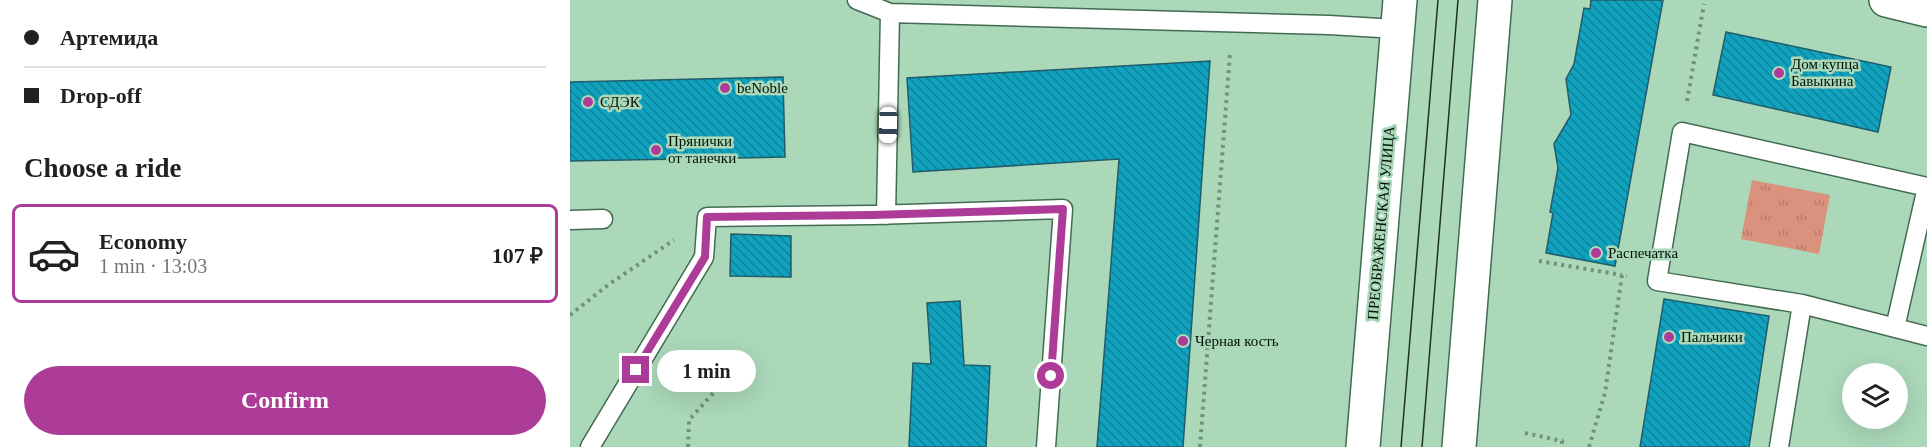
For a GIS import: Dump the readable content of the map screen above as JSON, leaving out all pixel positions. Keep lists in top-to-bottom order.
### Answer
{
  "streets": {
    "main road": ["ПРЕОБРАЖЕНСКАЯ УЛИЦА"]
  },
  "places": [
    "Дом купца Бавыкина",
    "beNoble",
    "СДЭК",
    "Прянички от танечки",
    "Распечатка",
    "Пальчики",
    "Черная кость"
  ],
  "page": {
    "banner": ["Артемида", "Drop-off"],
    "heading": "Choose a ride",
    "list": [
      {
        "name": "Economy",
        "note": "1 min · 13:03",
        "value": "107 ₽"
      }
    ],
    "bubble": "1 min",
    "buttons": "Confirm"
  }
}
